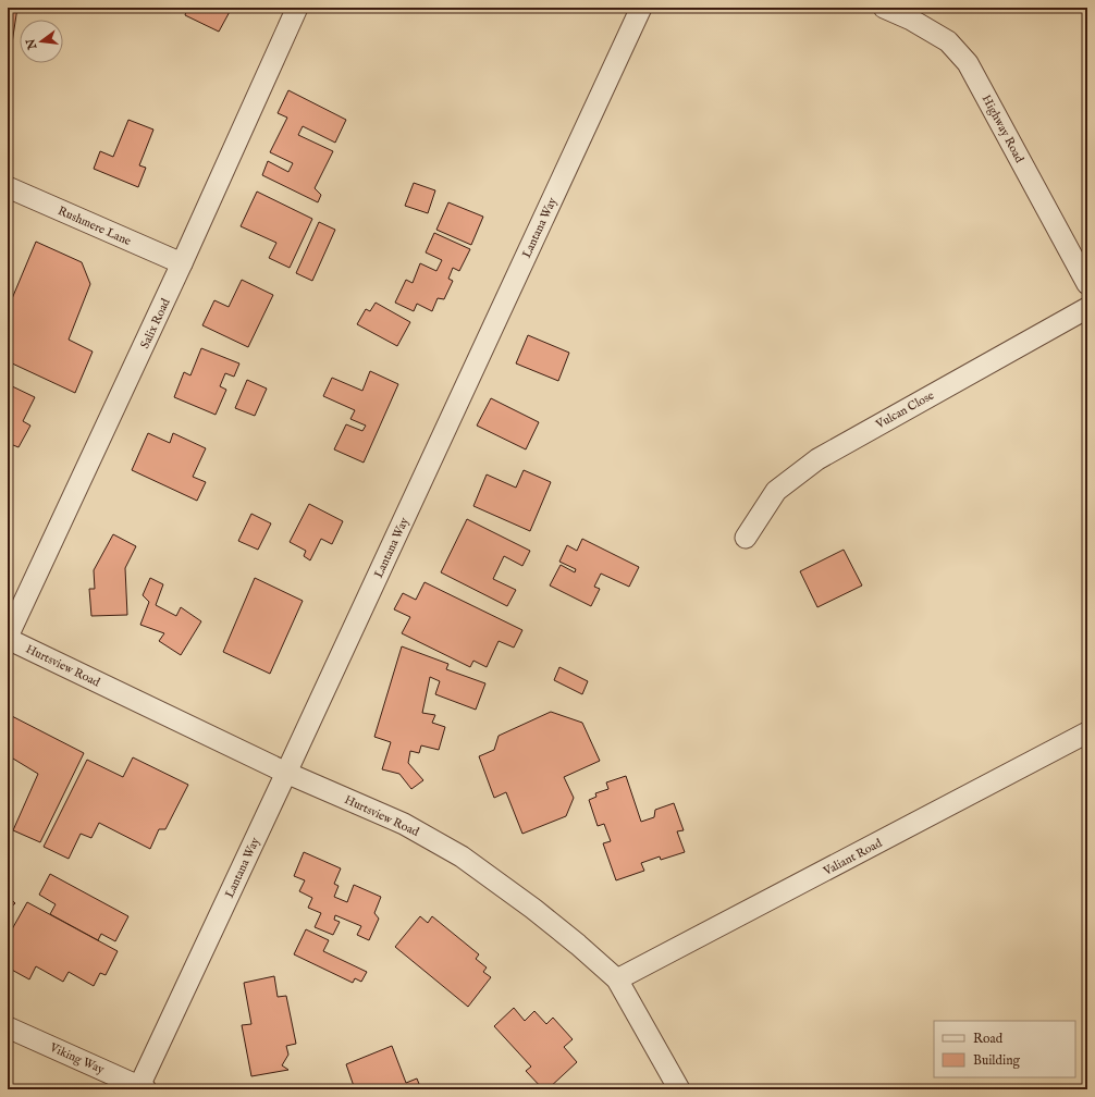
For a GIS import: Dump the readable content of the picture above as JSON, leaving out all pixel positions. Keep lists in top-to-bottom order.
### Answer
{
  "streets": {
    "street": [
      "Highway Road",
      "Rushmere Lane",
      "Lantana Way",
      "Salix Road",
      "Vulcan Close",
      "Hurtsview Road",
      "Valiant Road",
      "Viking Way"
    ]
  },
  "crossings": [
    ["Rushmere Lane", "Salix Road"],
    ["Lantana Way", "Hurtsview Road"],
    ["Lantana Way", "Viking Way"],
    ["Salix Road", "Hurtsview Road"],
    ["Hurtsview Road", "Valiant Road"]
  ],
  "legend": ["Road", "Building"],
  "north": "left"
}
